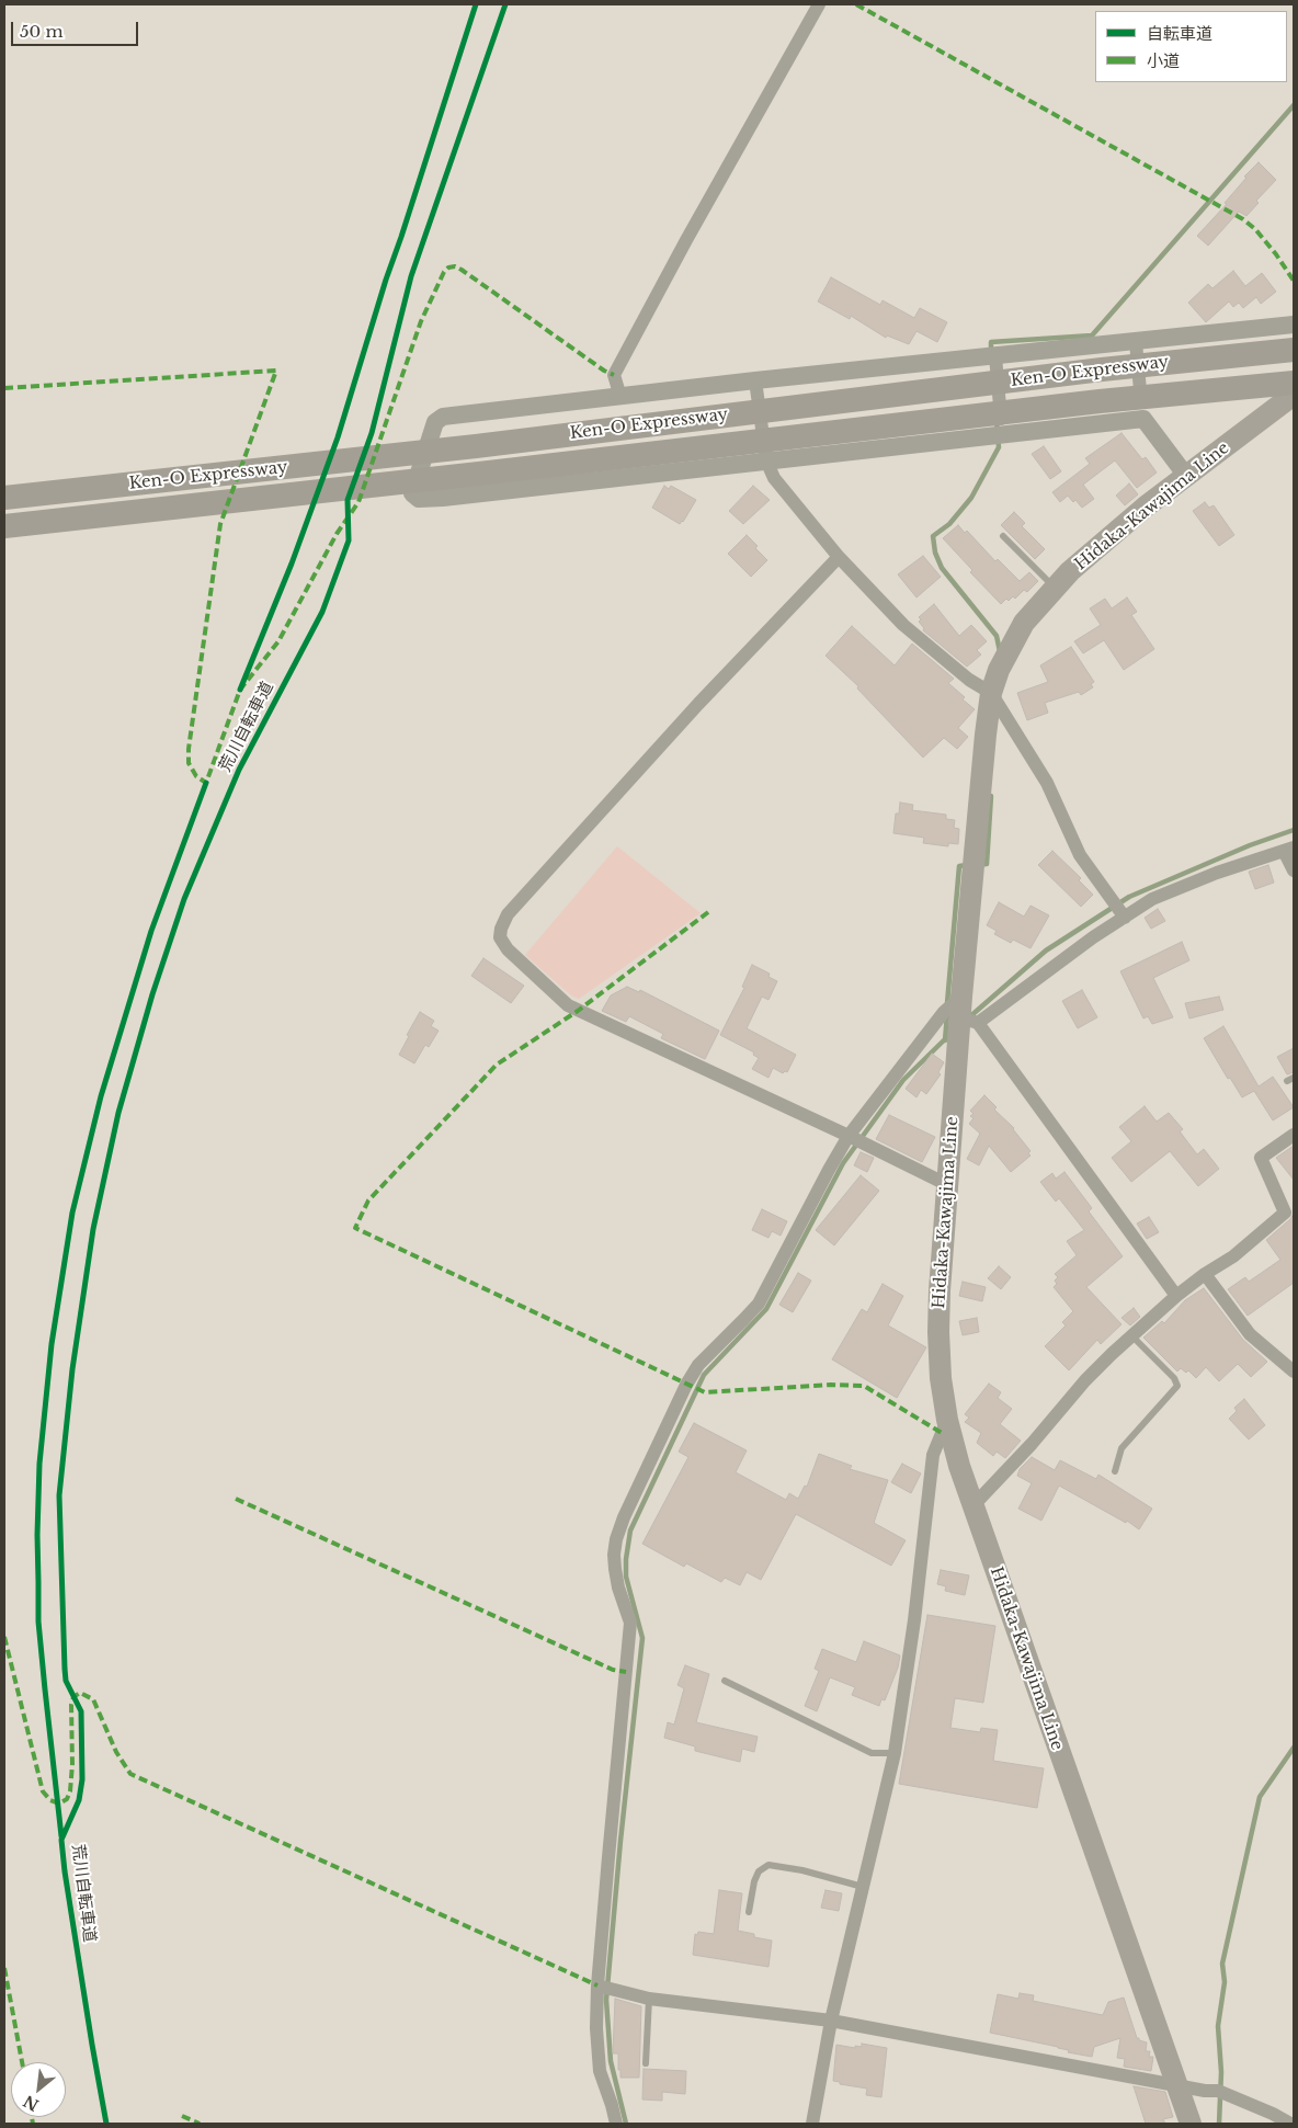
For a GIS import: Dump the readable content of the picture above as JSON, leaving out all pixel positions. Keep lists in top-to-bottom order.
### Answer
{
  "streets": {
    "highway": ["Ken-O Expressway"],
    "main road": ["Hidaka-Kawajima Line"],
    "cycle path": ["荒川自転車道"]
  },
  "legend": ["自転車道", "小道"],
  "scale_bar": "50 m",
  "north": "bottom left"
}
